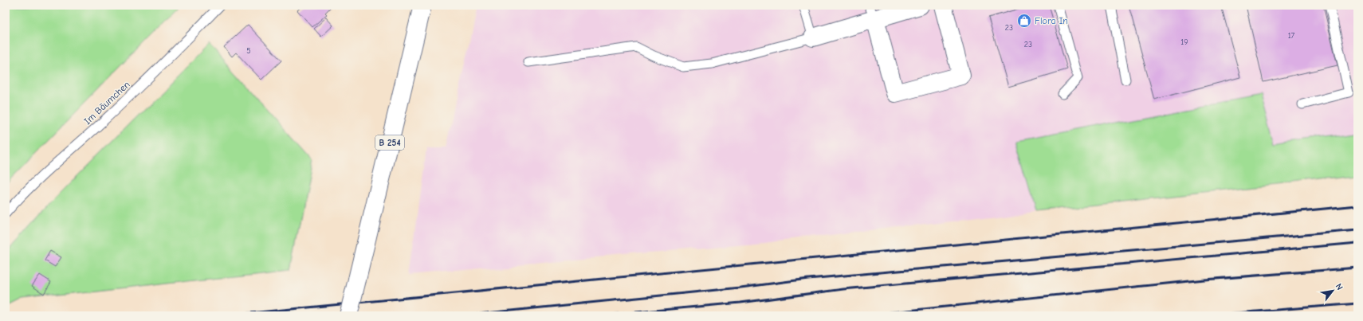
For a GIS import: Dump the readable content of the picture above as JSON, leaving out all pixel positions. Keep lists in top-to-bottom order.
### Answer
{
  "streets": {
    "street": ["B 254"],
    "lane": ["Im Bäumchen"]
  },
  "places": {
    "shop": ["Flora In"]
  },
  "house_numbers": [
    "23",
    "17",
    "19",
    "23",
    "5"
  ],
  "north": "top right"
}
